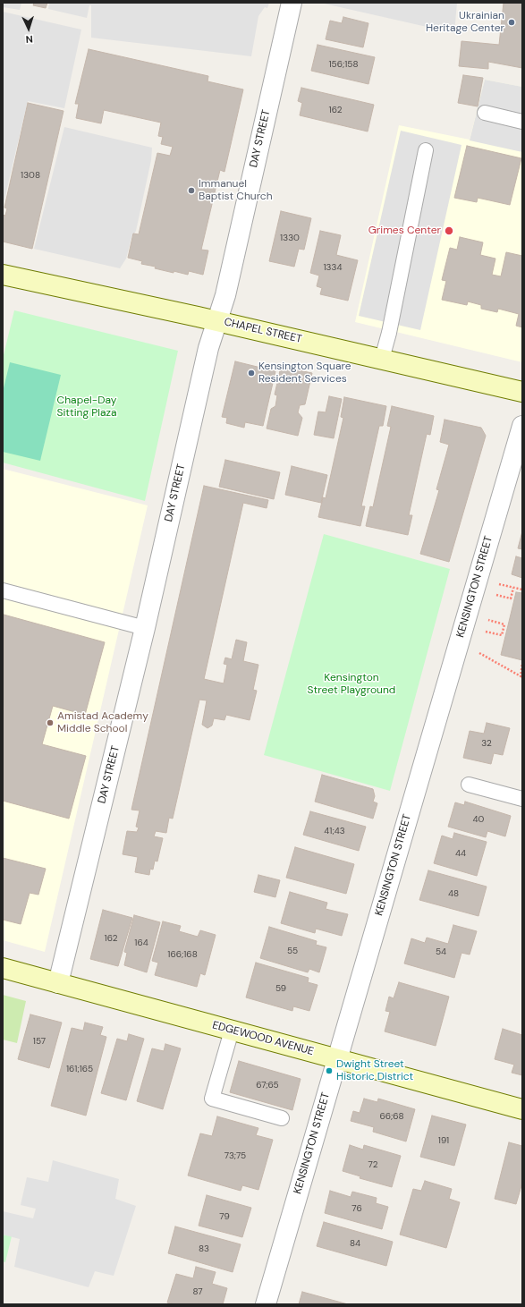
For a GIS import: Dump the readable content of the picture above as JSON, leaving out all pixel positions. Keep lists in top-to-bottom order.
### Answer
{
  "streets": {
    "main road": ["CHAPEL STREET", "EDGEWOOD AVENUE"],
    "street": ["DAY STREET", "KENSINGTON STREET"]
  },
  "crossings": [
    ["DAY STREET", "CHAPEL STREET"],
    ["DAY STREET", "EDGEWOOD AVENUE"],
    ["KENSINGTON STREET", "EDGEWOOD AVENUE"]
  ],
  "parks": ["Chapel-Day Sitting Plaza", "Kensington Street Playground"],
  "places": [
    "Ukrainian Heritage Center",
    "Immanuel Baptist Church",
    "Grimes Center",
    "Kensington Square Resident Services",
    "Amistad Academy Middle School",
    "Dwight Street Historic District"
  ],
  "house_numbers": [
    "156;158",
    "162",
    "1308",
    "1330",
    "1334",
    "32",
    "40",
    "41;43",
    "44",
    "48",
    "162",
    "164",
    "55",
    "54",
    "166;168",
    "59",
    "157",
    "161;165",
    "67;65",
    "66;68",
    "191",
    "73;75",
    "72",
    "76",
    "79",
    "84",
    "83",
    "87"
  ],
  "north": "bottom"
}
